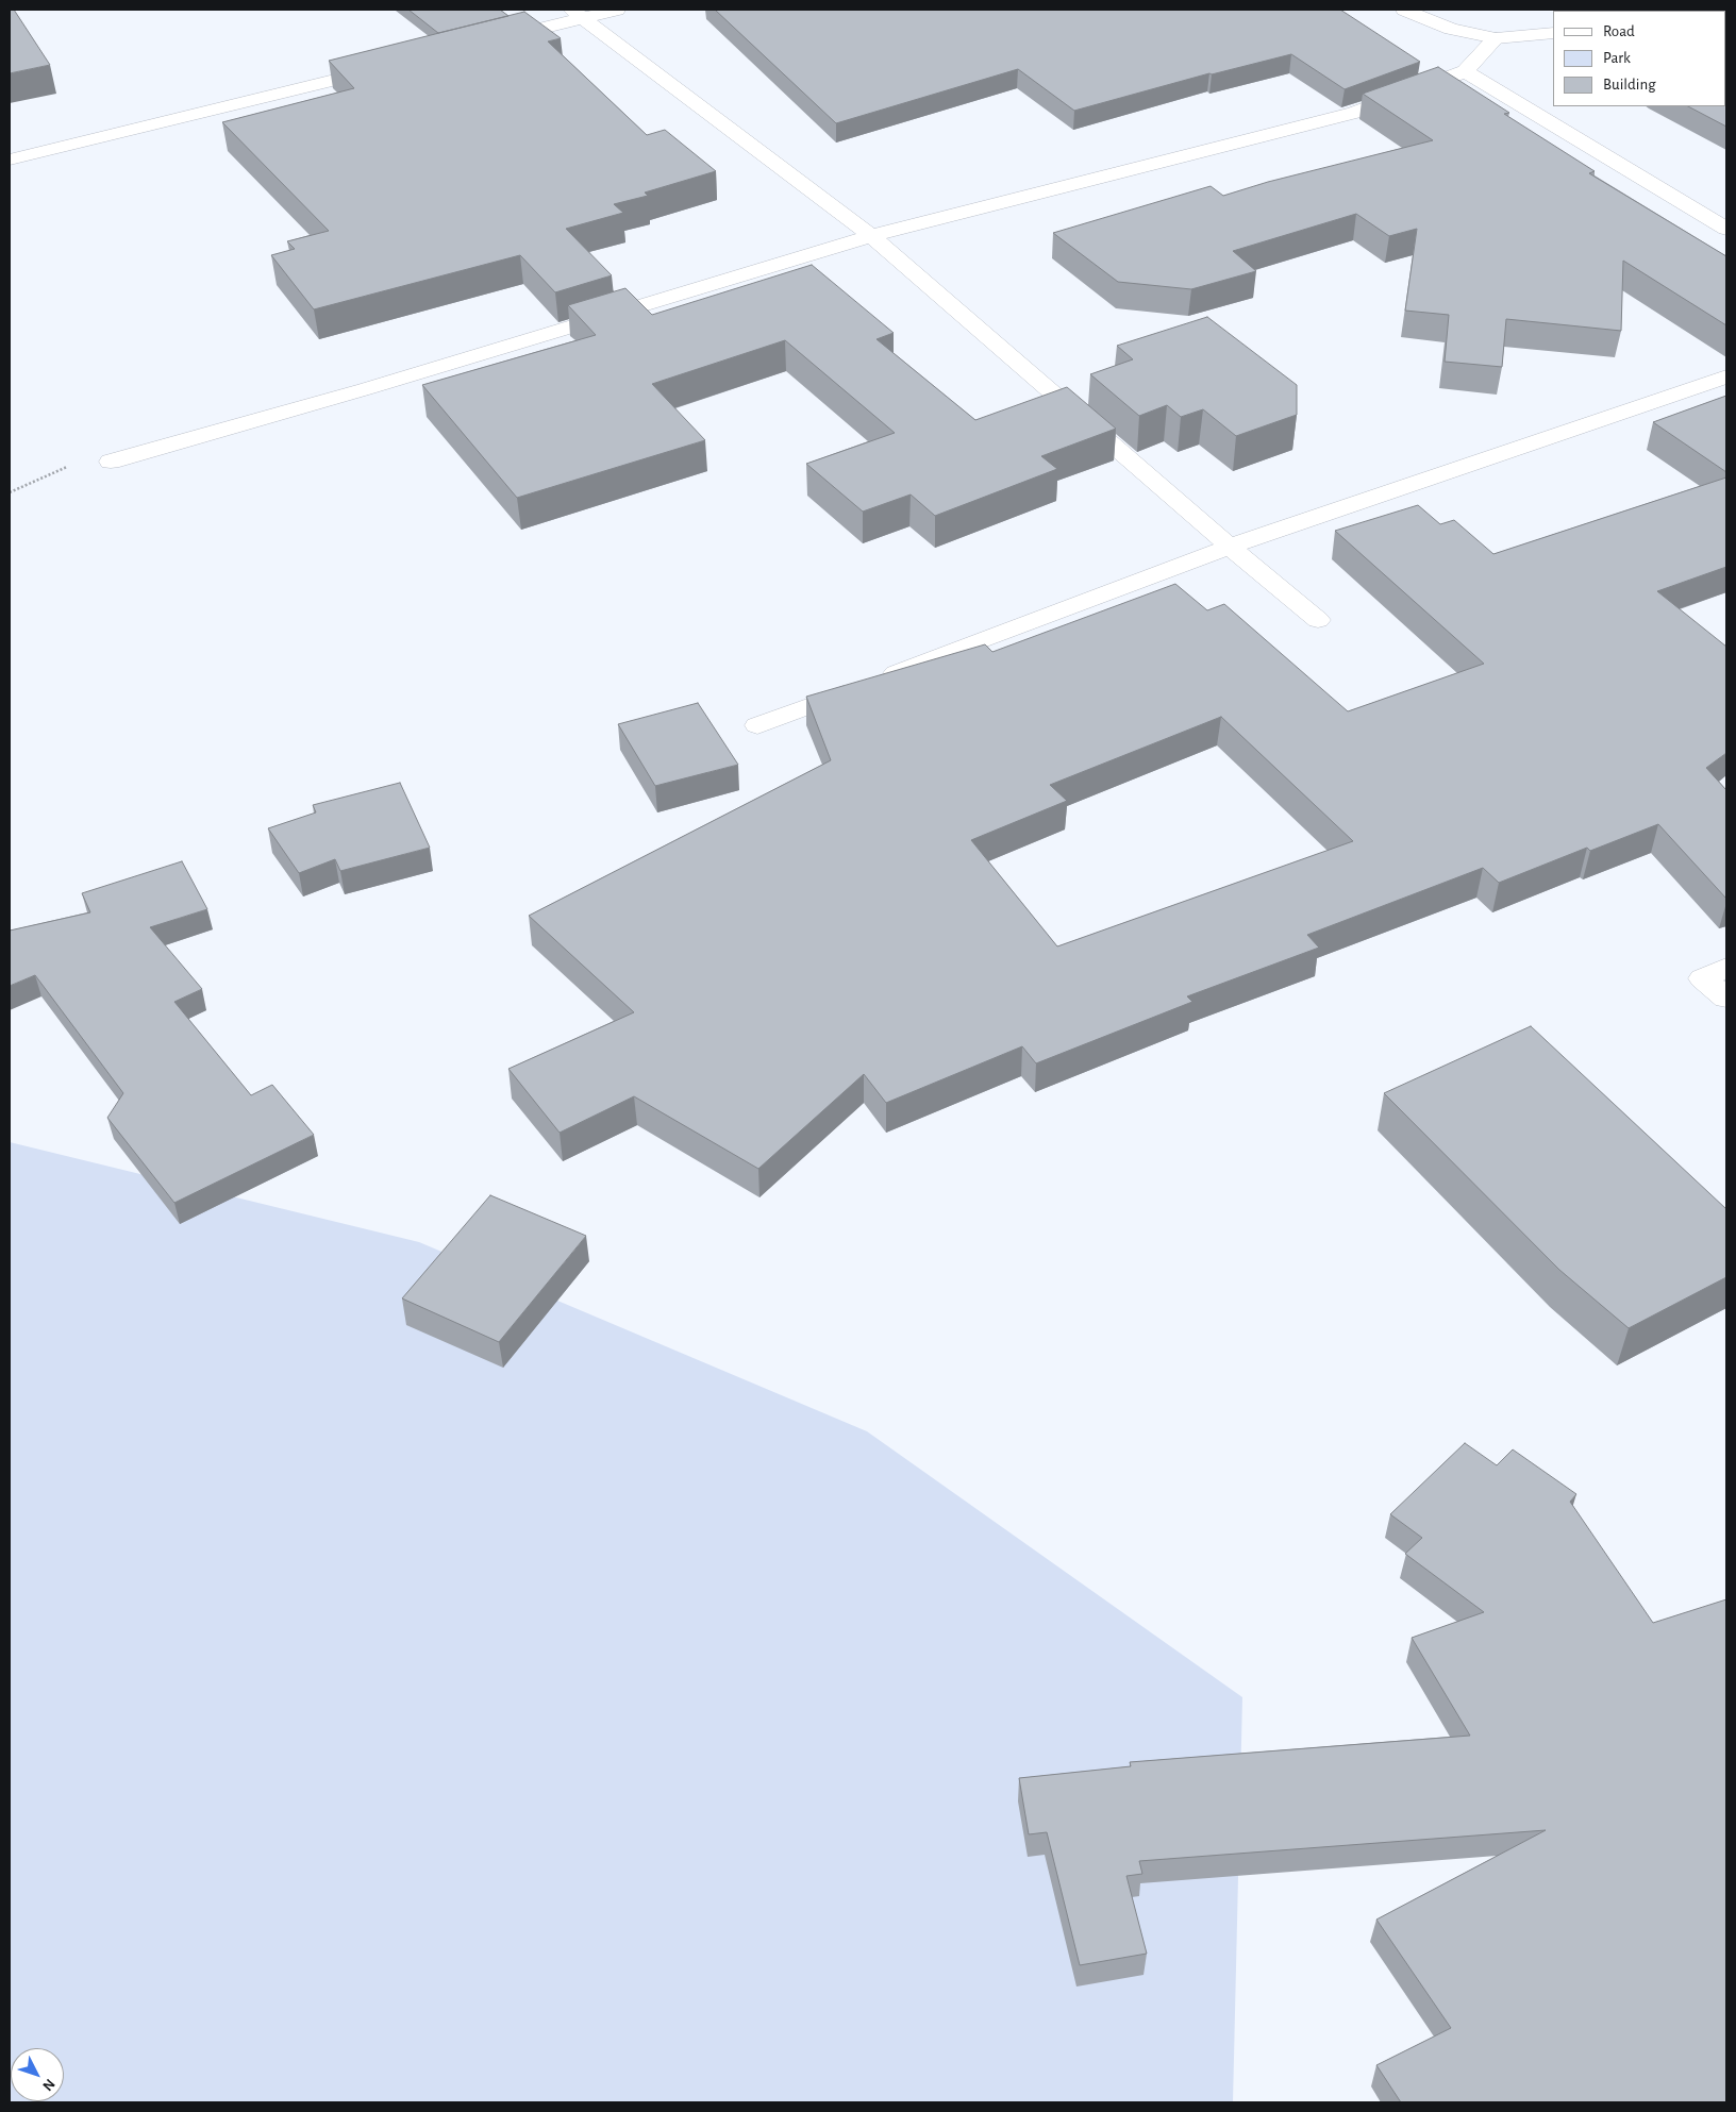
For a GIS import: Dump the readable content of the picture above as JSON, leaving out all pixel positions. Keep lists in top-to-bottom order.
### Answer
{
  "legend": ["Road", "Park", "Building"],
  "north": "bottom right"
}
